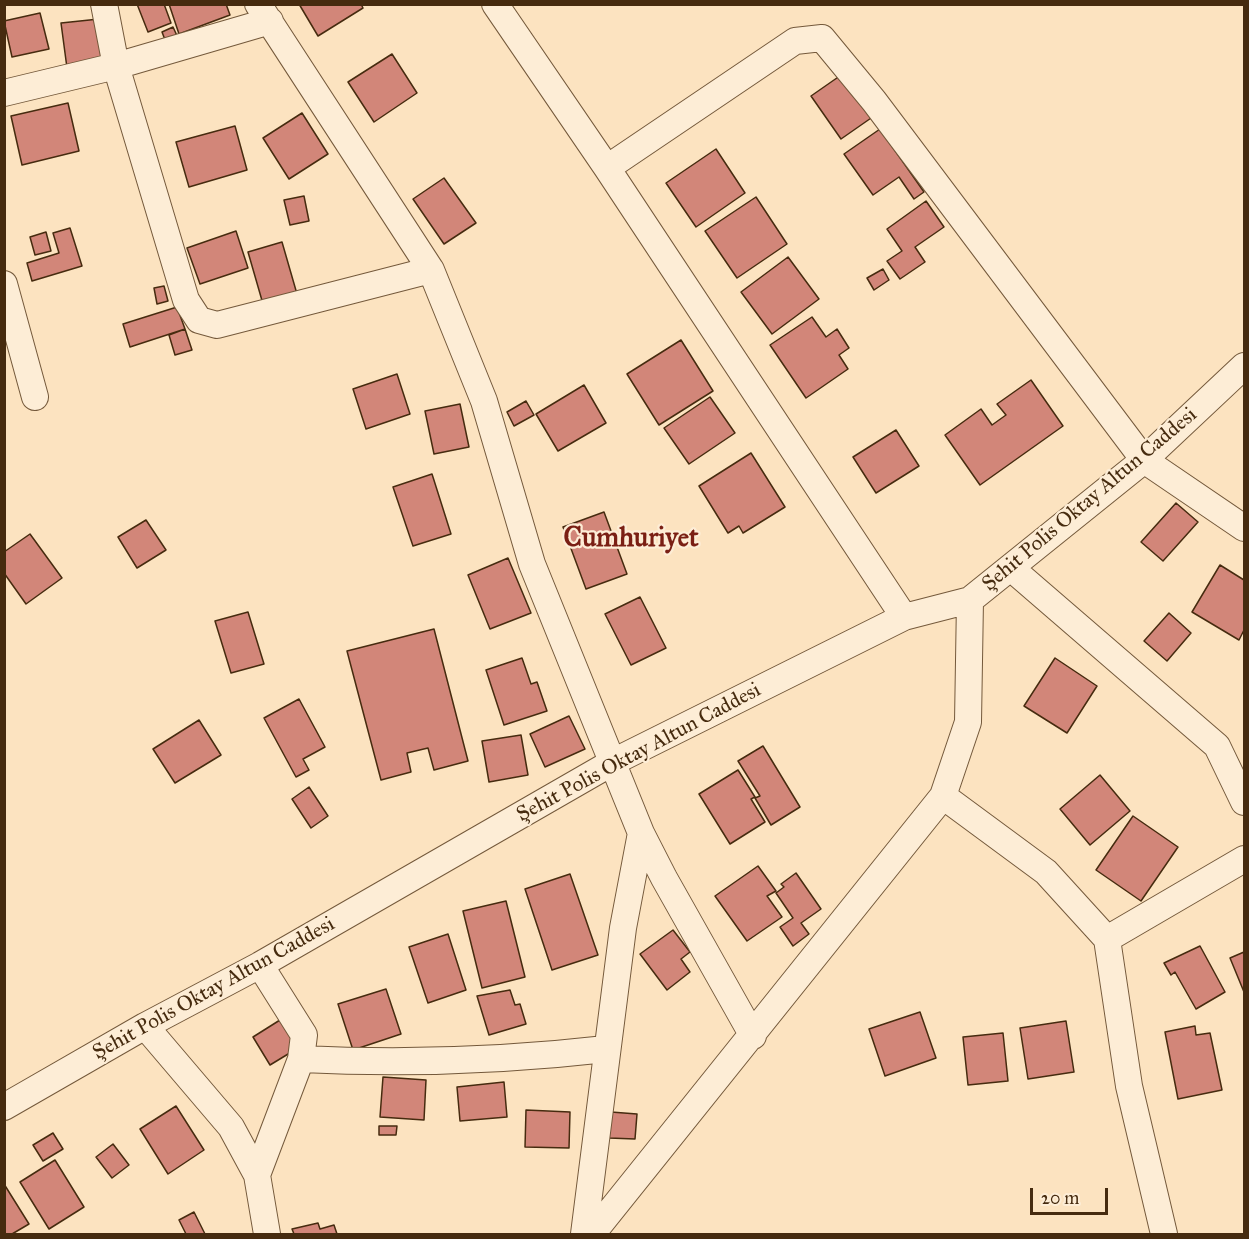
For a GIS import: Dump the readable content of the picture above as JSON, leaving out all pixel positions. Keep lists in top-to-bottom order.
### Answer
{
  "streets": {
    "street": ["Şehit Polis Oktay Altun Caddesi"]
  },
  "districts": ["Cumhuriyet"],
  "scale_bar": "20 m"
}
